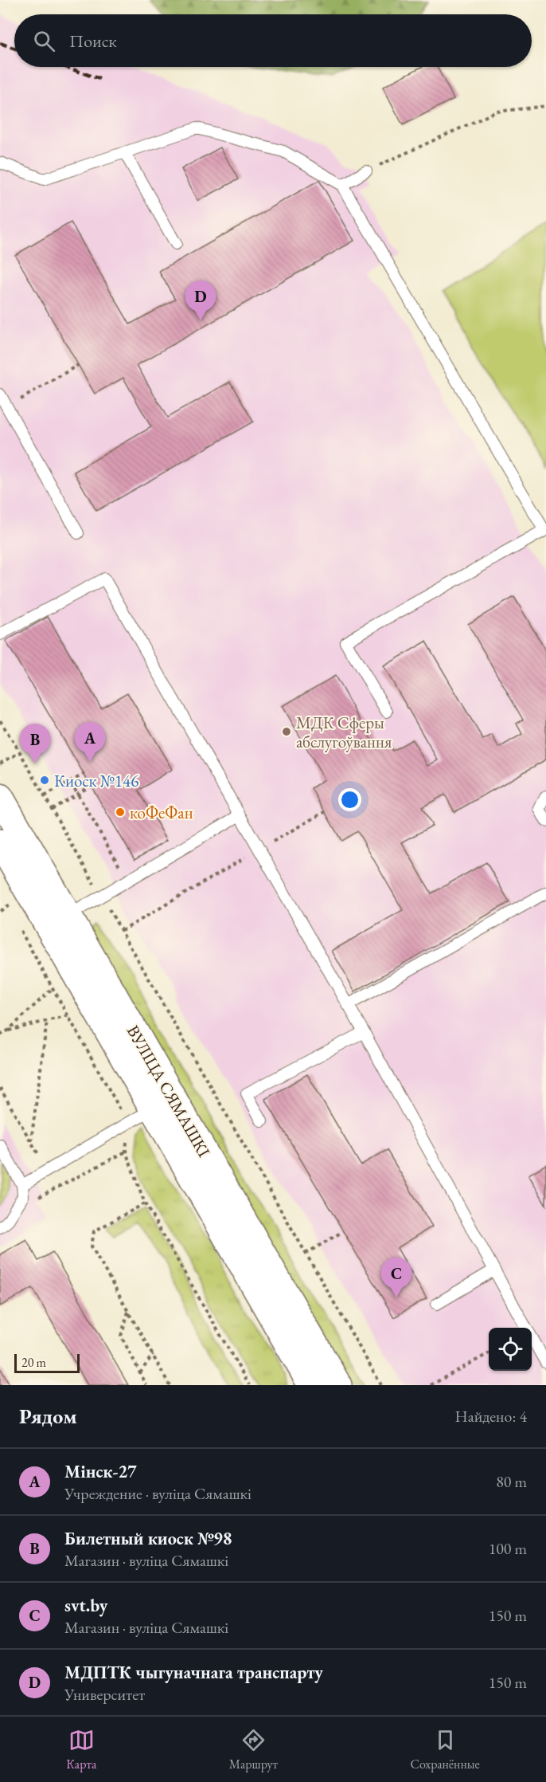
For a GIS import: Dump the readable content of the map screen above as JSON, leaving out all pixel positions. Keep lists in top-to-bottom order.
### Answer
{
  "streets": {
    "main road": ["ВУЛІЦА СЯМАШКІ"]
  },
  "places": ["МДК Сферы абслугоўвання", "Киоск №146", "коФеФан"],
  "scale_bar": "20 m",
  "page": {
    "search": "Поиск",
    "pins": [
      "D",
      "A",
      "B",
      "C"
    ],
    "scale": "20 m",
    "heading": ["Рядом", "Найдено: 4"],
    "list": [
      {
        "mark": "A",
        "name": "Мінск-27",
        "note": "Учреждение · вуліца Сямашкі",
        "value": "80 m"
      },
      {
        "mark": "B",
        "name": "Билетный киоск №98",
        "note": "Магазин · вуліца Сямашкі",
        "value": "100 m"
      },
      {
        "mark": "C",
        "name": "svt.by",
        "note": "Магазин · вуліца Сямашкі",
        "value": "150 m"
      },
      {
        "mark": "D",
        "name": "МДПТК чыгуначнага транспарту",
        "note": "Университет",
        "value": "150 m"
      }
    ],
    "nav": ["Карта", "Маршрут", "Сохранённые"]
  }
}
